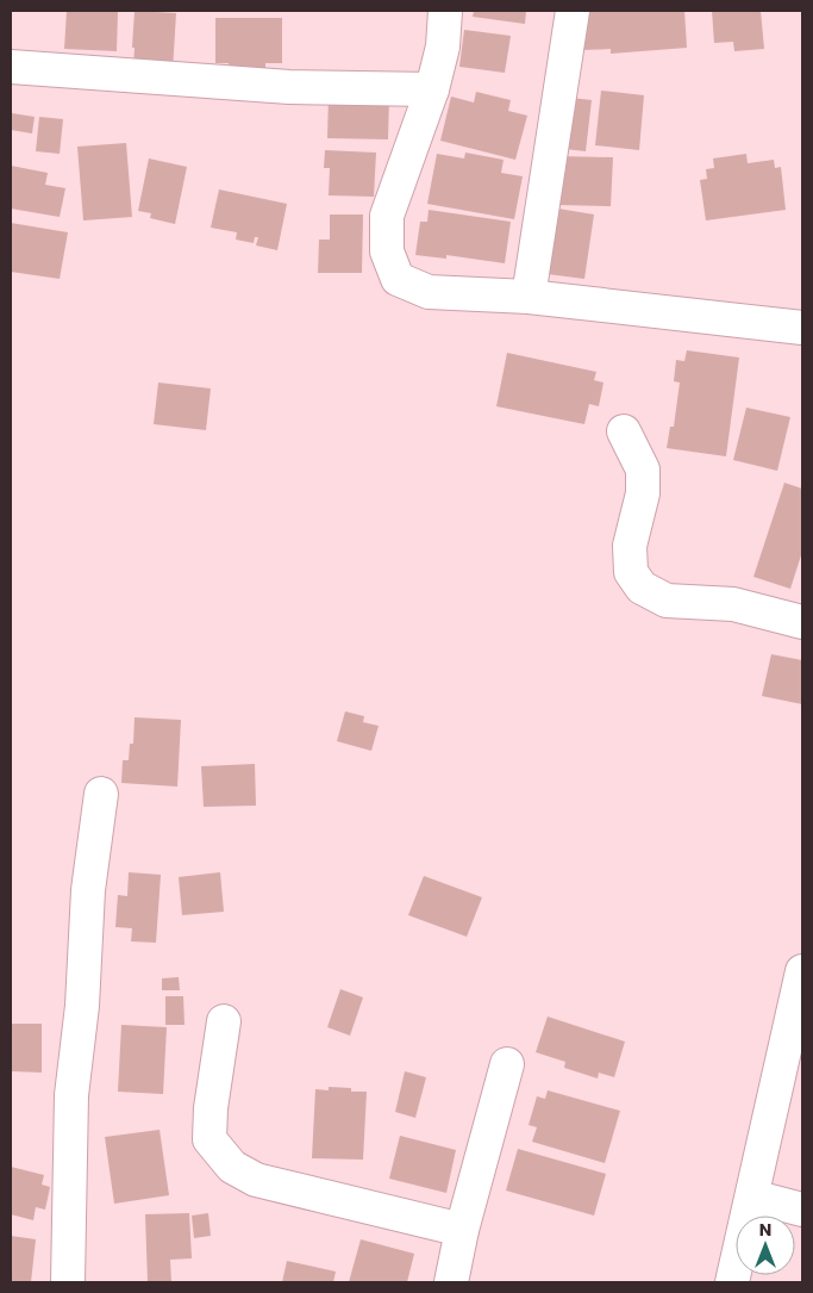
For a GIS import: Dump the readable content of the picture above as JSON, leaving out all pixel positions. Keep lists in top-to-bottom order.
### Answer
{
  "north": "top"
}
